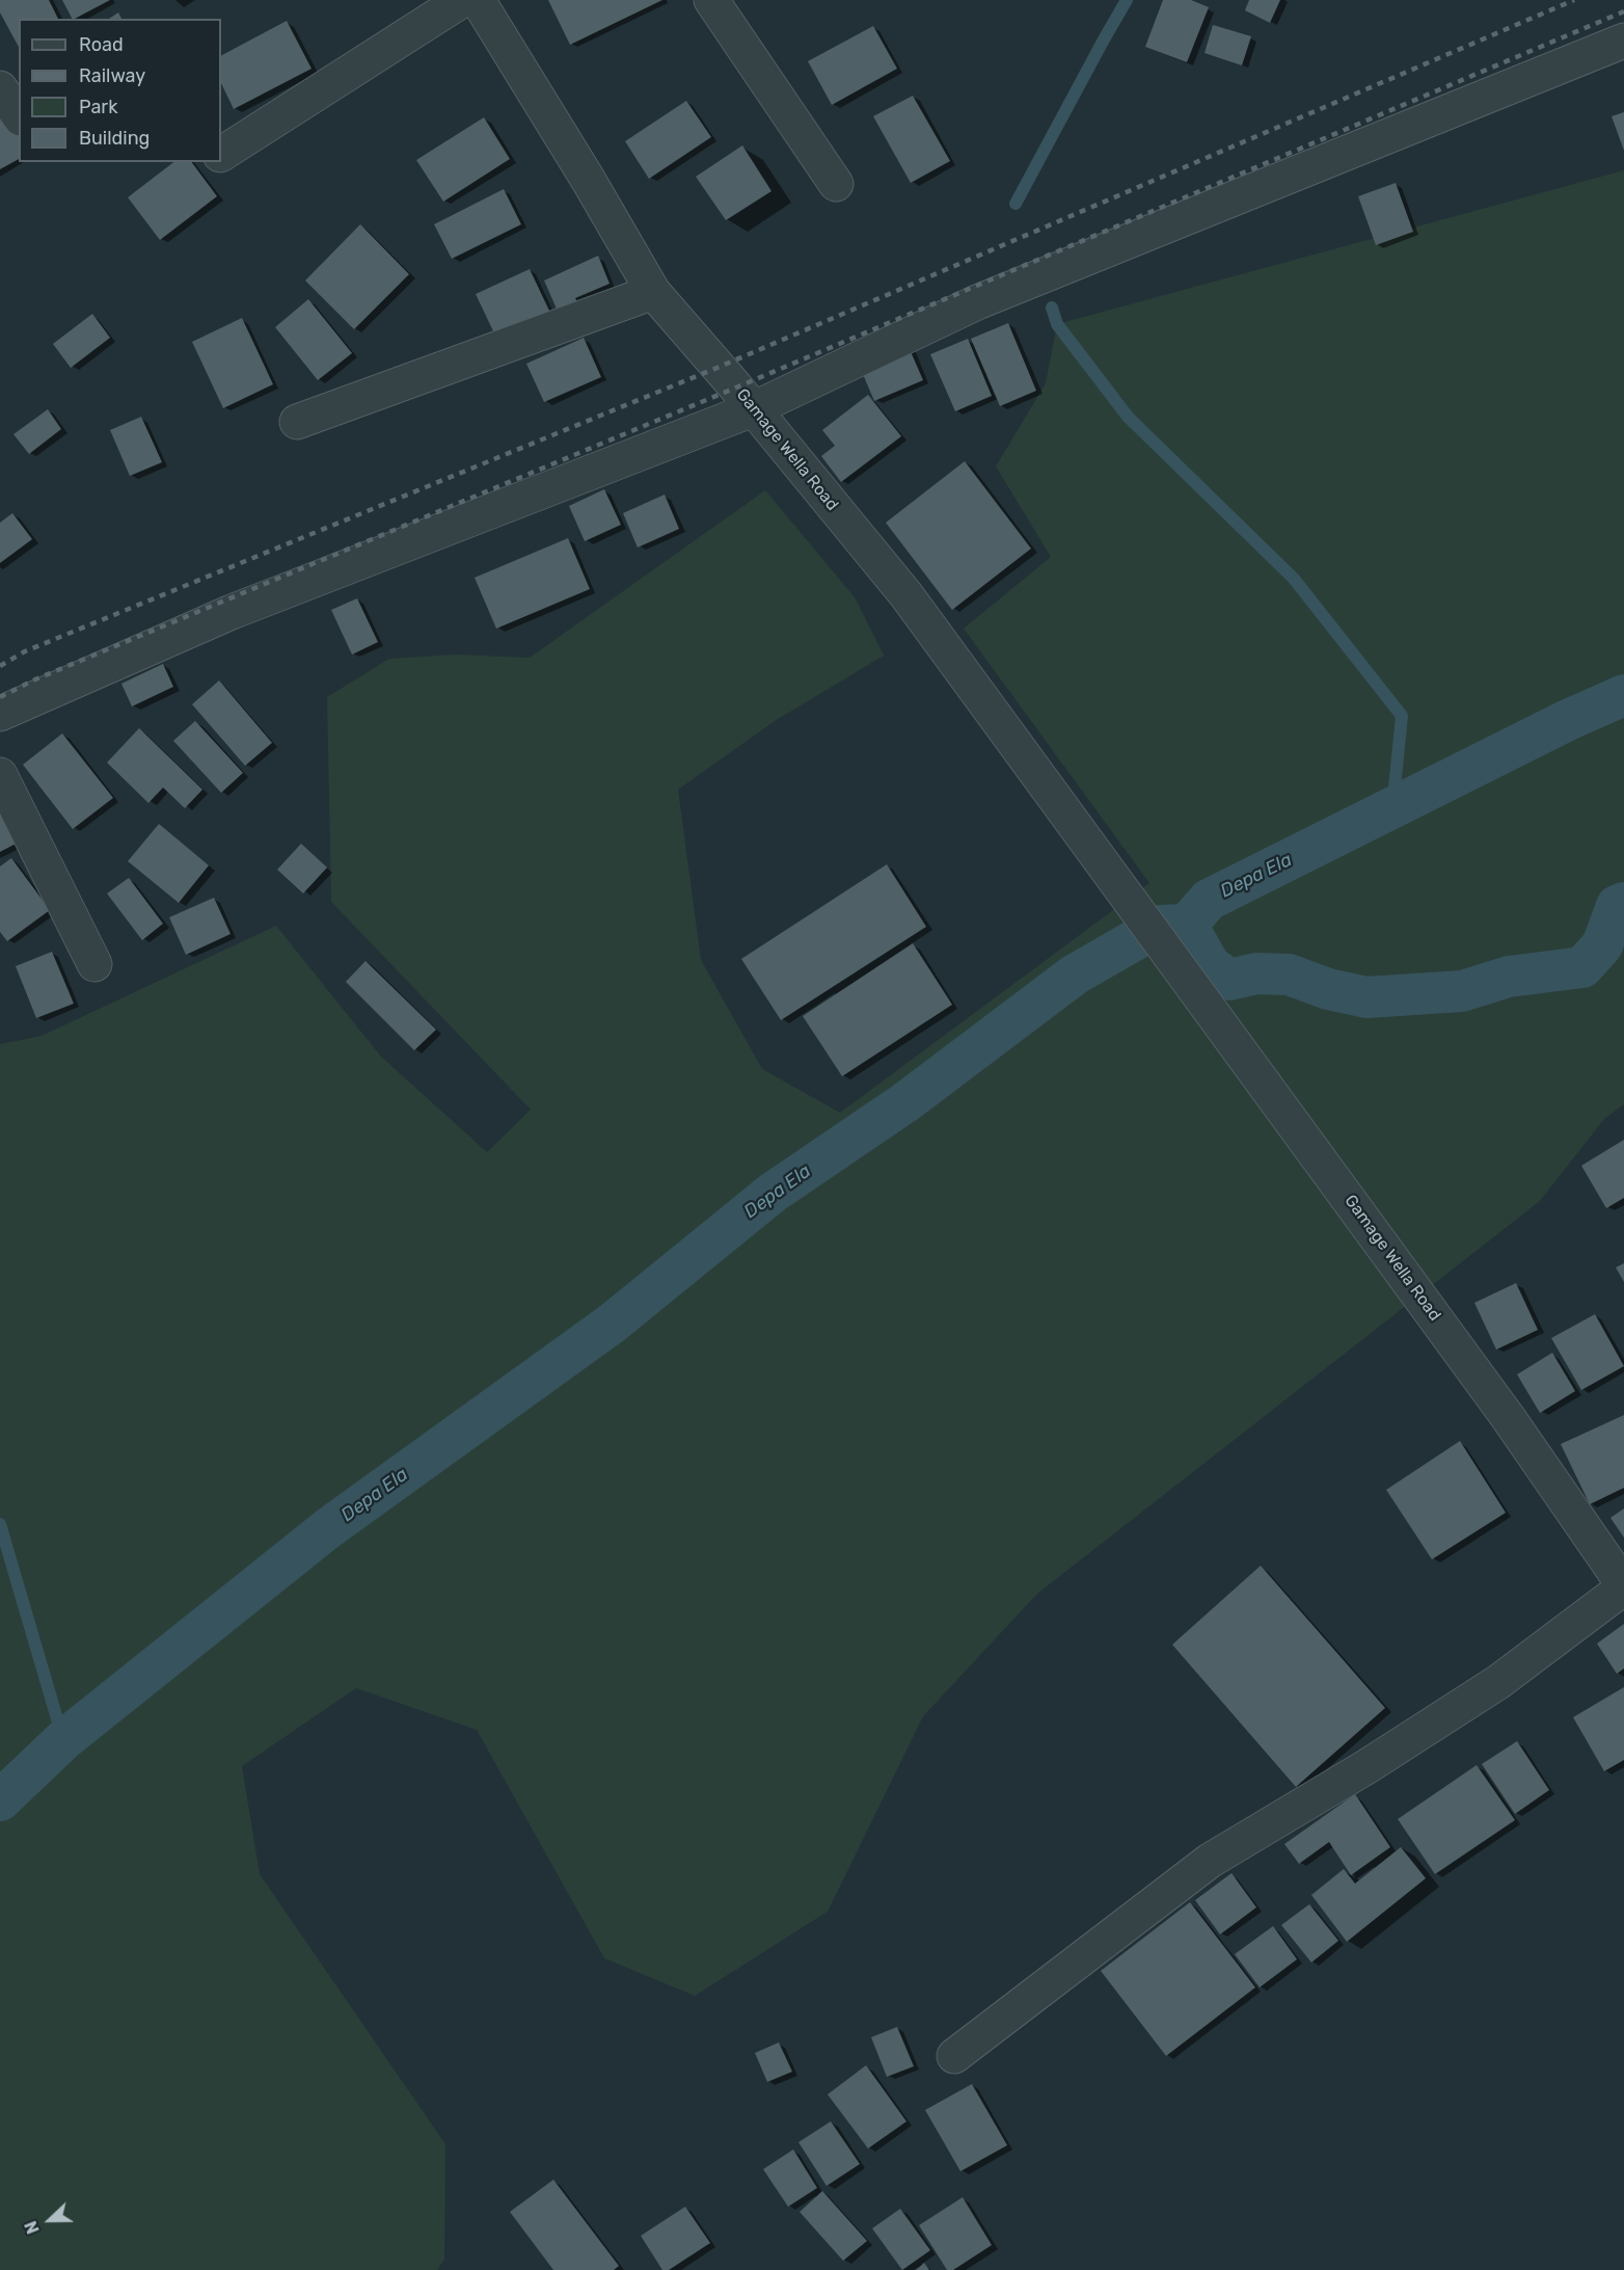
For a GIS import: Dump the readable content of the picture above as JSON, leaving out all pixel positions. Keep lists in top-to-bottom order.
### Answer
{
  "streets": {
    "street": ["Gamage Wella Road"]
  },
  "water": ["Depa Ela"],
  "legend": [
    "Road",
    "Railway",
    "Park",
    "Building"
  ],
  "north": "left"
}
